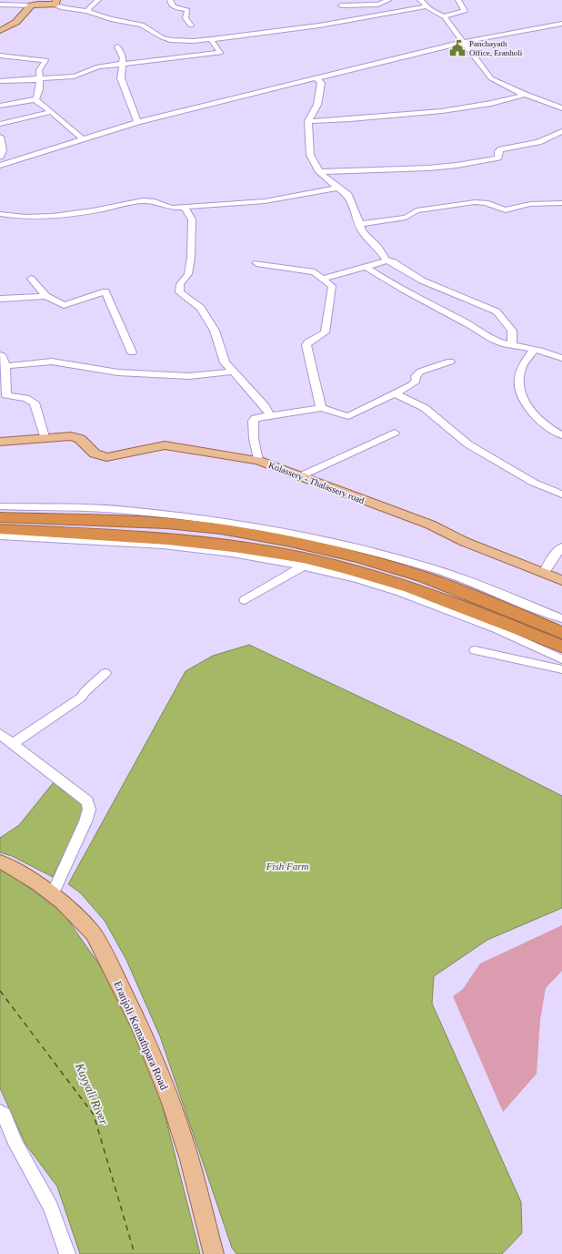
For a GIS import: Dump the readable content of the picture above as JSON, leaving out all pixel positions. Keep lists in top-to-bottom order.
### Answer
{
  "streets": {
    "main road": ["Kolassery - Thalassery road", "Eranjoli Komathpara Road"]
  },
  "water": ["Fish Farm", "Kuyyali River"],
  "places": {
    "public building": ["Panchayath Office, Eranholi"]
  }
}
